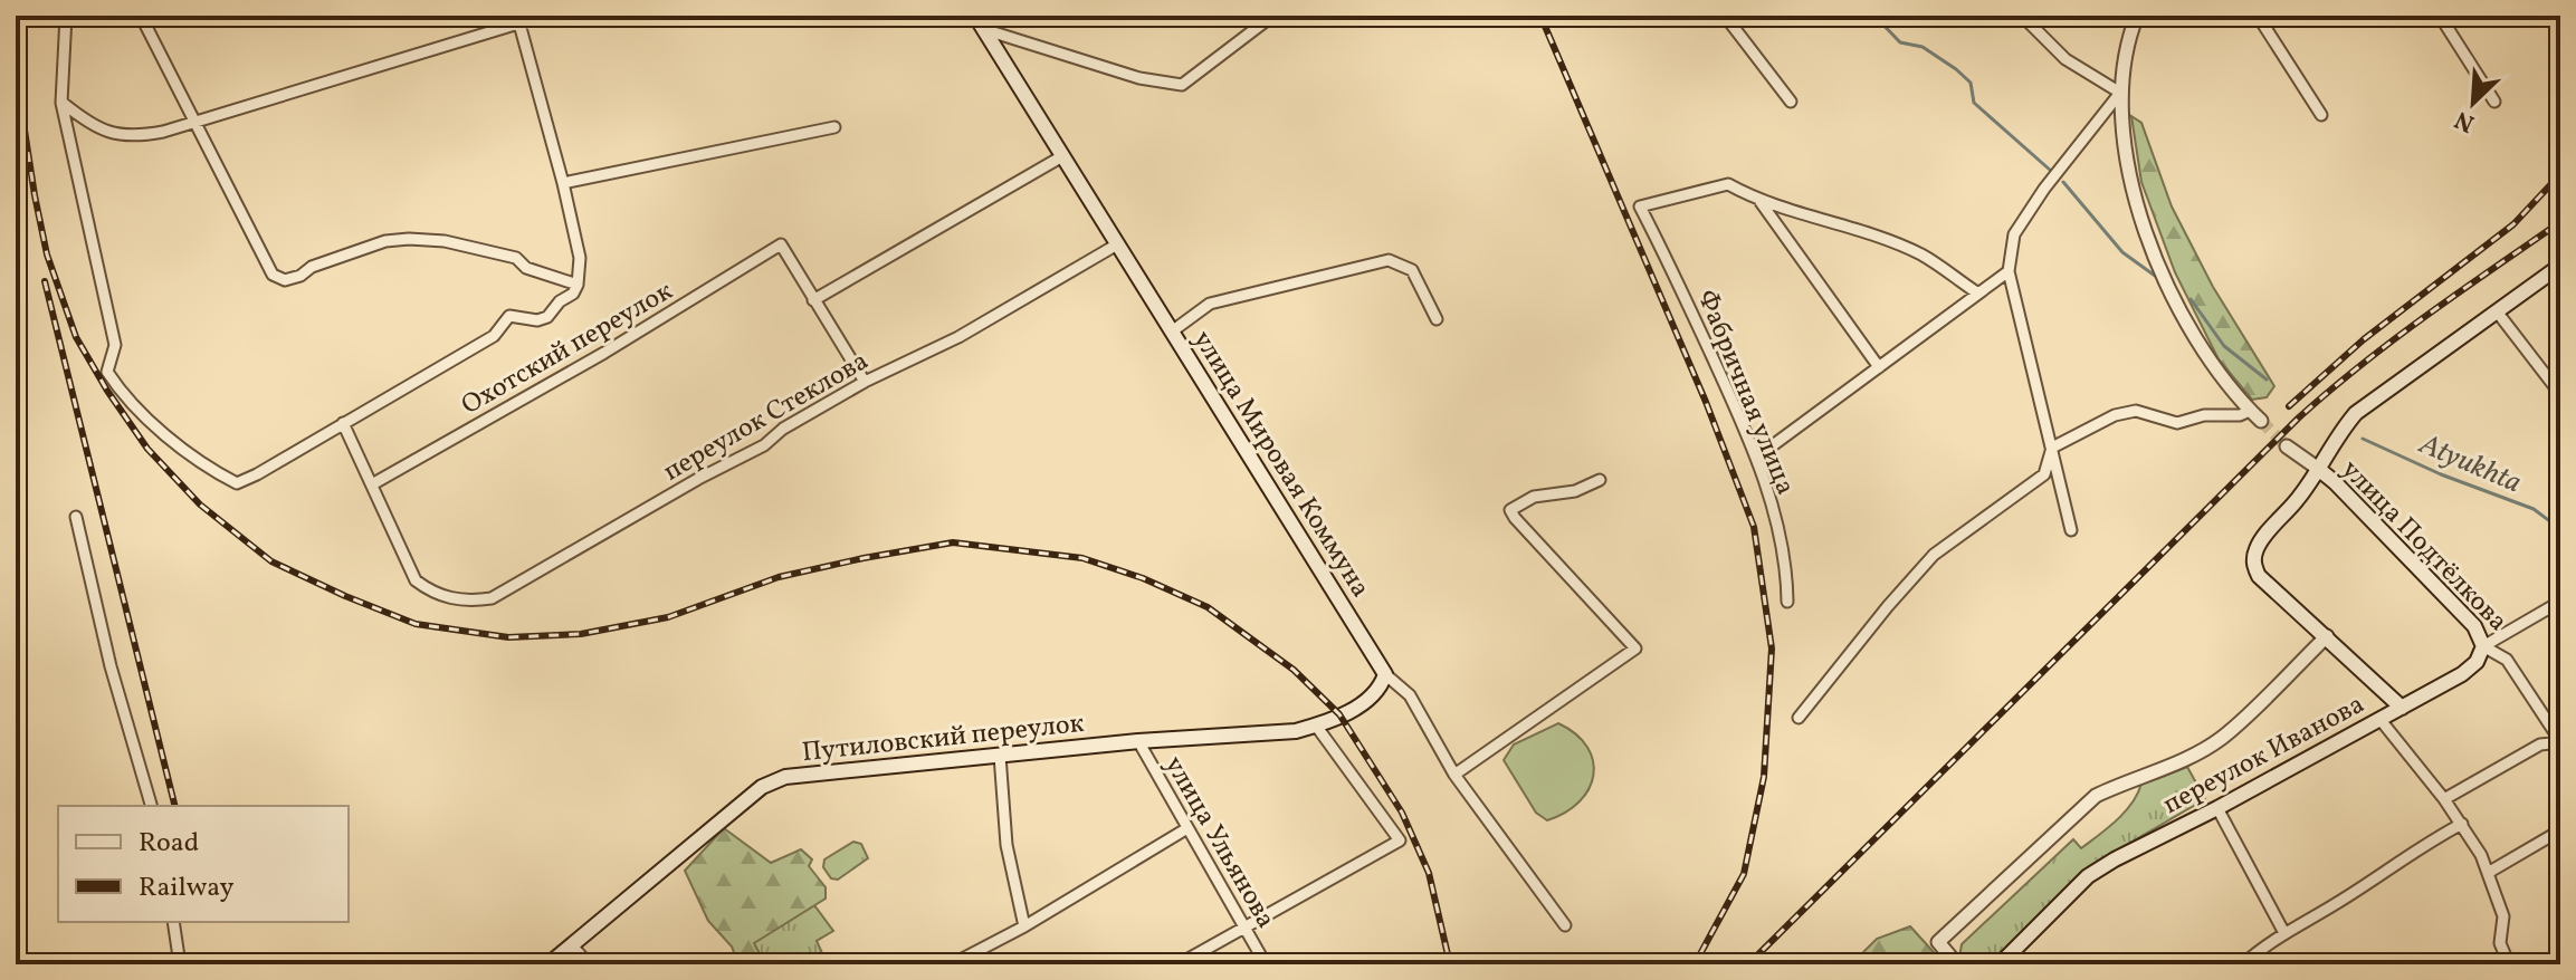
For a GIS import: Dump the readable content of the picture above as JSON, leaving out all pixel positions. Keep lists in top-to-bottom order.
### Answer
{
  "streets": {
    "main road": [
      "улица Мировая Коммуна",
      "улица Подтёлкова",
      "Путиловский переулок",
      "переулок Иванова"
    ],
    "street": [
      "Охотский переулок",
      "Фабричная улица",
      "переулок Стеклова",
      "улица Ульянова"
    ]
  },
  "crossings": [
    ["Охотский переулок", "переулок Стеклова"],
    ["переулок Стеклова", "улица Мировая Коммуна"],
    ["улица Мировая Коммуна", "Путиловский переулок"],
    ["улица Подтёлкова", "переулок Иванова"],
    ["Путиловский переулок", "улица Ульянова"]
  ],
  "water": ["Atyukhta"],
  "legend": ["Road", "Railway"],
  "north": "bottom left"
}
